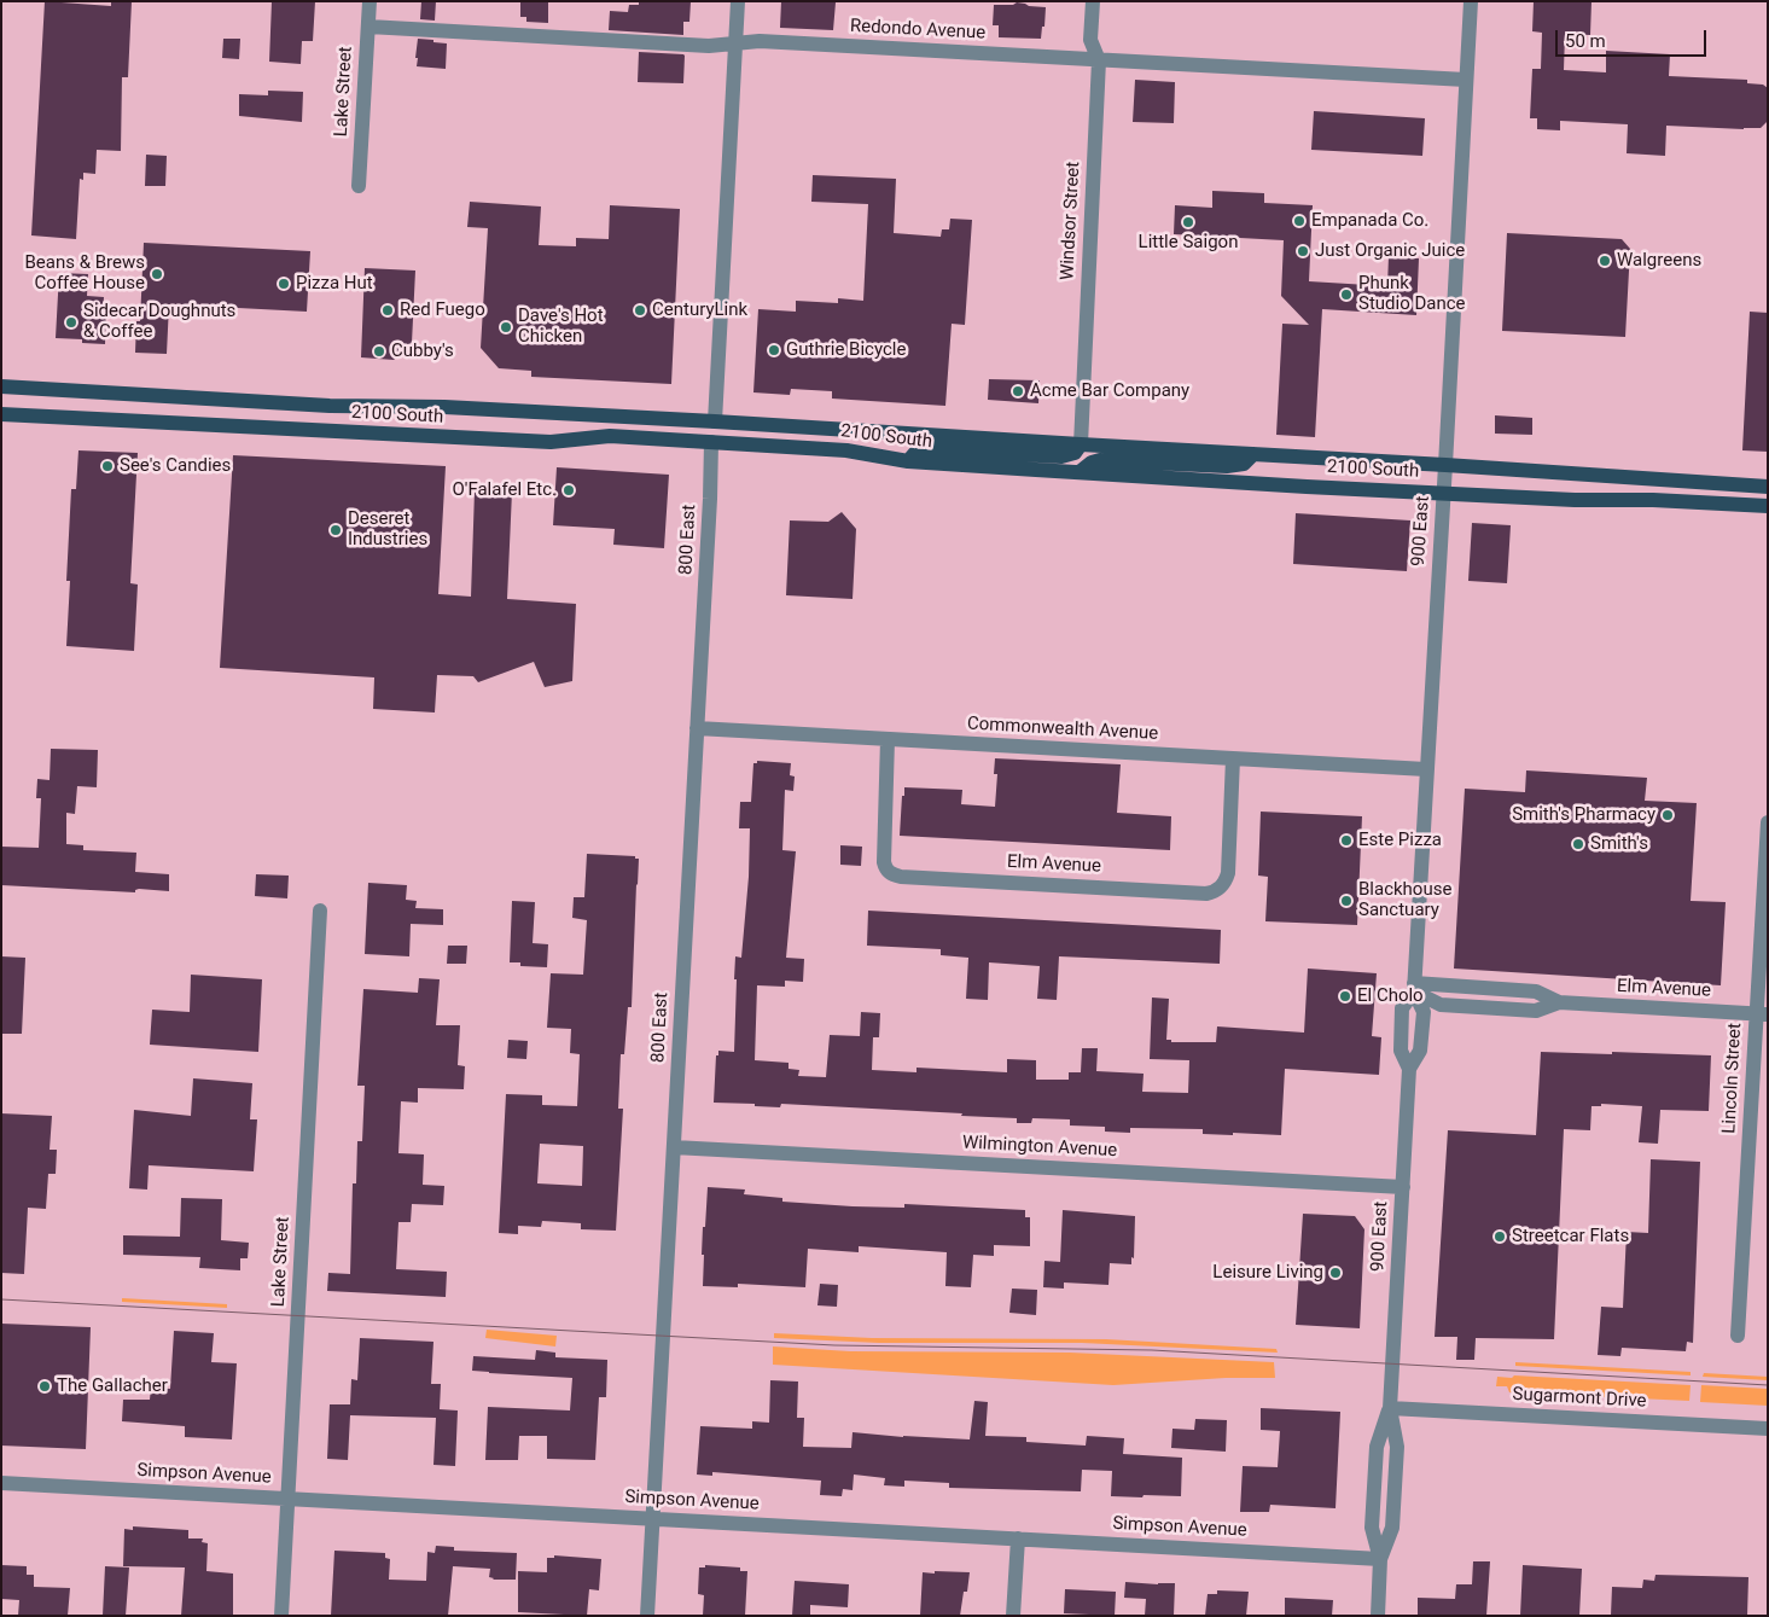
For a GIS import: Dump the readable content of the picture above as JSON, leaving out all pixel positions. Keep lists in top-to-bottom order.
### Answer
{
  "streets": {
    "main road": ["2100 South"],
    "street": [
      "Redondo Avenue",
      "Lake Street",
      "Windsor Street",
      "900 East",
      "800 East",
      "Commonwealth Avenue",
      "Elm Avenue",
      "Lincoln Street",
      "Wilmington Avenue",
      "Sugarmont Drive",
      "Simpson Avenue"
    ]
  },
  "crossings": [
    ["Redondo Avenue", "Lake Street"],
    ["Redondo Avenue", "Windsor Street"],
    ["Redondo Avenue", "900 East"],
    ["Lake Street", "Simpson Avenue"],
    ["Windsor Street", "2100 South"],
    ["2100 South", "900 East"],
    ["2100 South", "800 East"],
    ["900 East", "Commonwealth Avenue"],
    ["900 East", "Elm Avenue"],
    ["900 East", "Wilmington Avenue"],
    ["900 East", "Sugarmont Drive"],
    ["900 East", "Simpson Avenue"],
    ["800 East", "Commonwealth Avenue"],
    ["800 East", "Wilmington Avenue"],
    ["800 East", "Simpson Avenue"],
    ["Commonwealth Avenue", "Elm Avenue"],
    ["Elm Avenue", "Lincoln Street"]
  ],
  "places": [
    "Empanada Co.",
    "Little Saigon",
    "Just Organic Juice",
    "Walgreens",
    "Beans & Brews Coffee House",
    "Pizza Hut",
    "Phunk Studio Dance",
    "Red Fuego",
    "CenturyLink",
    "Sidecar Doughnuts & Coffee",
    "Dave's Hot Chicken",
    "Guthrie Bicycle",
    "Cubby's",
    "Acme Bar Company",
    "See's Candies",
    "O'Falafel Etc.",
    "Deseret Industries",
    "Smith's Pharmacy",
    "Este Pizza",
    "Smith's",
    "Blackhouse Sanctuary",
    "El Cholo",
    "Streetcar Flats",
    "Leisure Living",
    "The Gallacher"
  ],
  "scale_bar": "50 m"
}
